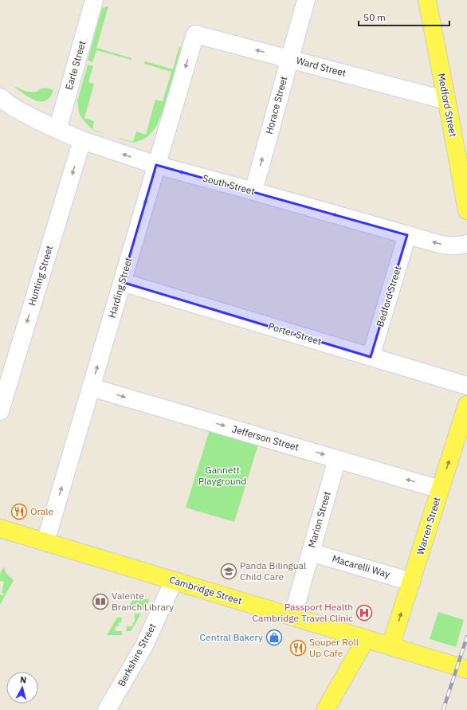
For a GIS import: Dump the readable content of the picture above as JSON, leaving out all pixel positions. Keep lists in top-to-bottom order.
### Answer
{
  "streets": {
    "main road": ["Medford Street", "Warren Street", "Cambridge Street"],
    "street": [
      "Earle Street",
      "Ward Street",
      "Horace Street",
      "South Street",
      "Hunting Street",
      "Harding Street",
      "Bedford Street",
      "Porter Street",
      "Jefferson Street",
      "Marion Street",
      "Macarelli Way",
      "Berkshire Street"
    ]
  },
  "crossings": [
    ["Earle Street", "South Street"],
    ["Ward Street", "Horace Street"],
    ["Ward Street", "Medford Street"],
    ["Ward Street", "Harding Street"],
    ["Horace Street", "South Street"],
    ["South Street", "Hunting Street"],
    ["South Street", "Harding Street"],
    ["South Street", "Bedford Street"],
    ["Harding Street", "Porter Street"],
    ["Harding Street", "Jefferson Street"],
    ["Harding Street", "Cambridge Street"],
    ["Bedford Street", "Porter Street"],
    ["Jefferson Street", "Marion Street"],
    ["Jefferson Street", "Warren Street"],
    ["Marion Street", "Macarelli Way"],
    ["Marion Street", "Cambridge Street"],
    ["Warren Street", "Macarelli Way"],
    ["Warren Street", "Cambridge Street"],
    ["Cambridge Street", "Berkshire Street"]
  ],
  "one_way": [
    "Ward Street",
    "Horace Street",
    "South Street",
    "Hunting Street",
    "Warren Street"
  ],
  "parks": ["Gannett Playground"],
  "places": {
    "restaurant": ["Orale", "Souper Roll Up Cafe"],
    "school or university": ["Panda Bilingual Child Care"],
    "library": ["Valente Branch Library"],
    "hospital": ["Passport Health Cambridge Travel Clinic"],
    "shop": ["Central Bakery"]
  },
  "scale_bar": "50 m",
  "north": "top"
}
